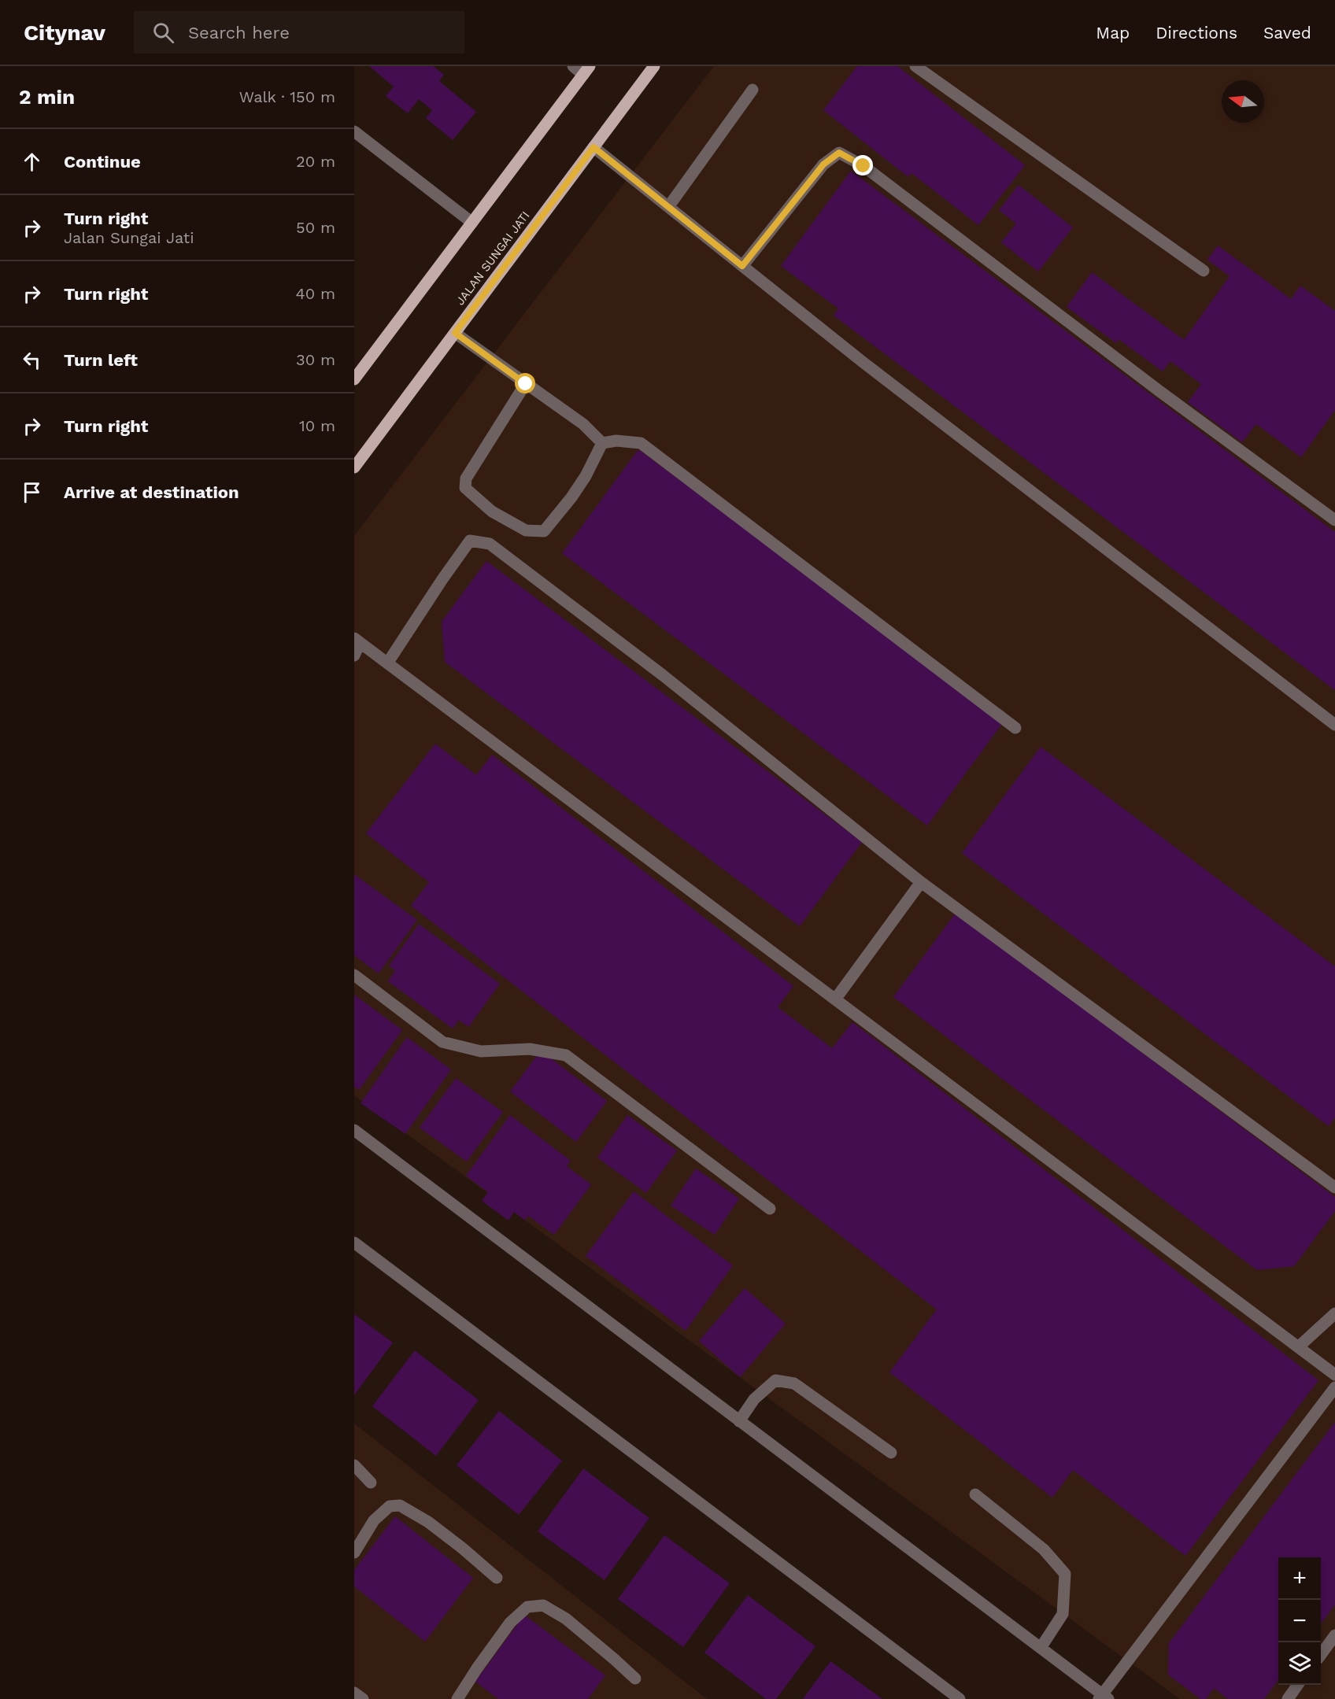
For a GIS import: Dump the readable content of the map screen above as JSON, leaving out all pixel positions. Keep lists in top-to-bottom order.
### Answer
{
  "streets": {
    "main road": ["JALAN SUNGAI JATI"]
  },
  "north": "left",
  "page": {
    "header": "Citynav",
    "search": "Search here",
    "nav": ["Map", "Directions", "Saved"],
    "heading": ["2 min", "Walk · 150 m"],
    "list": [
      ["Continue", "20 m"],
      ["Turn right", "Jalan Sungai Jati", "50 m"],
      ["Turn right", "40 m"],
      ["Turn left", "30 m"],
      ["Turn right", "10 m"],
      "Arrive at destination"
    ],
    "map_buttons": ["+", "−"]
  }
}
